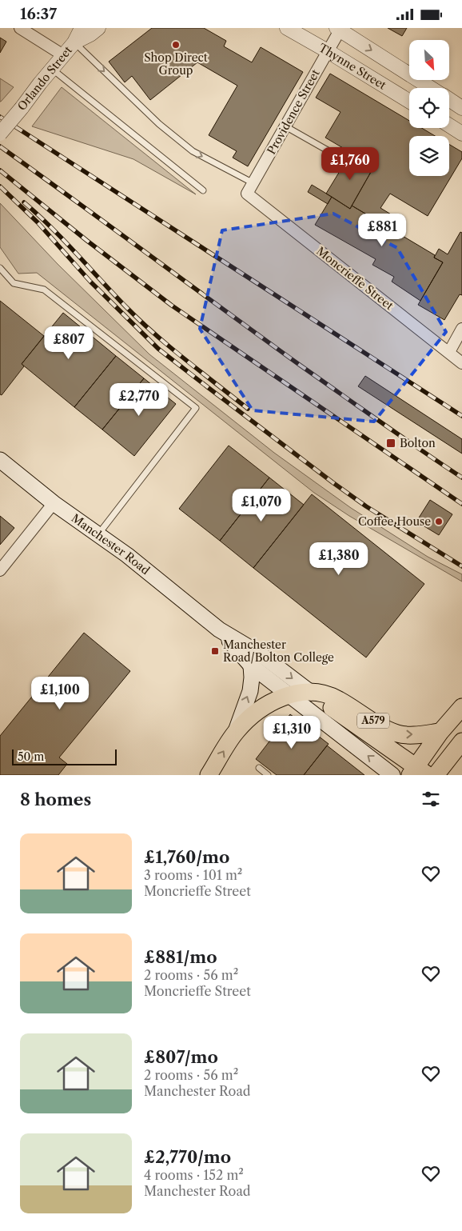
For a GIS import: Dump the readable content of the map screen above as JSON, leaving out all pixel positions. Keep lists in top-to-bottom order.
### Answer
{
  "streets": {
    "main road": ["Manchester Road", "A579"],
    "street": [
      "Thynne Street",
      "Orlando Street",
      "Providence Street",
      "Moncrieffe Street"
    ]
  },
  "crossings": [
    ["Thynne Street", "Providence Street"],
    ["Providence Street", "Moncrieffe Street"],
    ["Manchester Road", "A579"]
  ],
  "places": {
    "other": ["Shop Direct Group", "Coffee House"],
    "transit": ["Bolton", "Manchester Road/Bolton College"]
  },
  "scale_bar": "50 m",
  "north": "bottom right",
  "page": {
    "status": "16:37",
    "price": [
      "£1,760",
      "£881",
      "£807",
      "£2,770",
      "£1,070",
      "£1,380",
      "£1,100",
      "£1,310"
    ],
    "scale": "50 m",
    "heading": "8 homes",
    "list": [
      {
        "name": "£1,760/mo",
        "note": "3 rooms · 101 m² · Moncrieffe Street"
      },
      {
        "name": "£881/mo",
        "note": "2 rooms · 56 m² · Moncrieffe Street"
      },
      {
        "name": "£807/mo",
        "note": "2 rooms · 56 m² · Manchester Road"
      },
      {
        "name": "£2,770/mo",
        "note": "4 rooms · 152 m² · Manchester Road"
      }
    ]
  }
}
